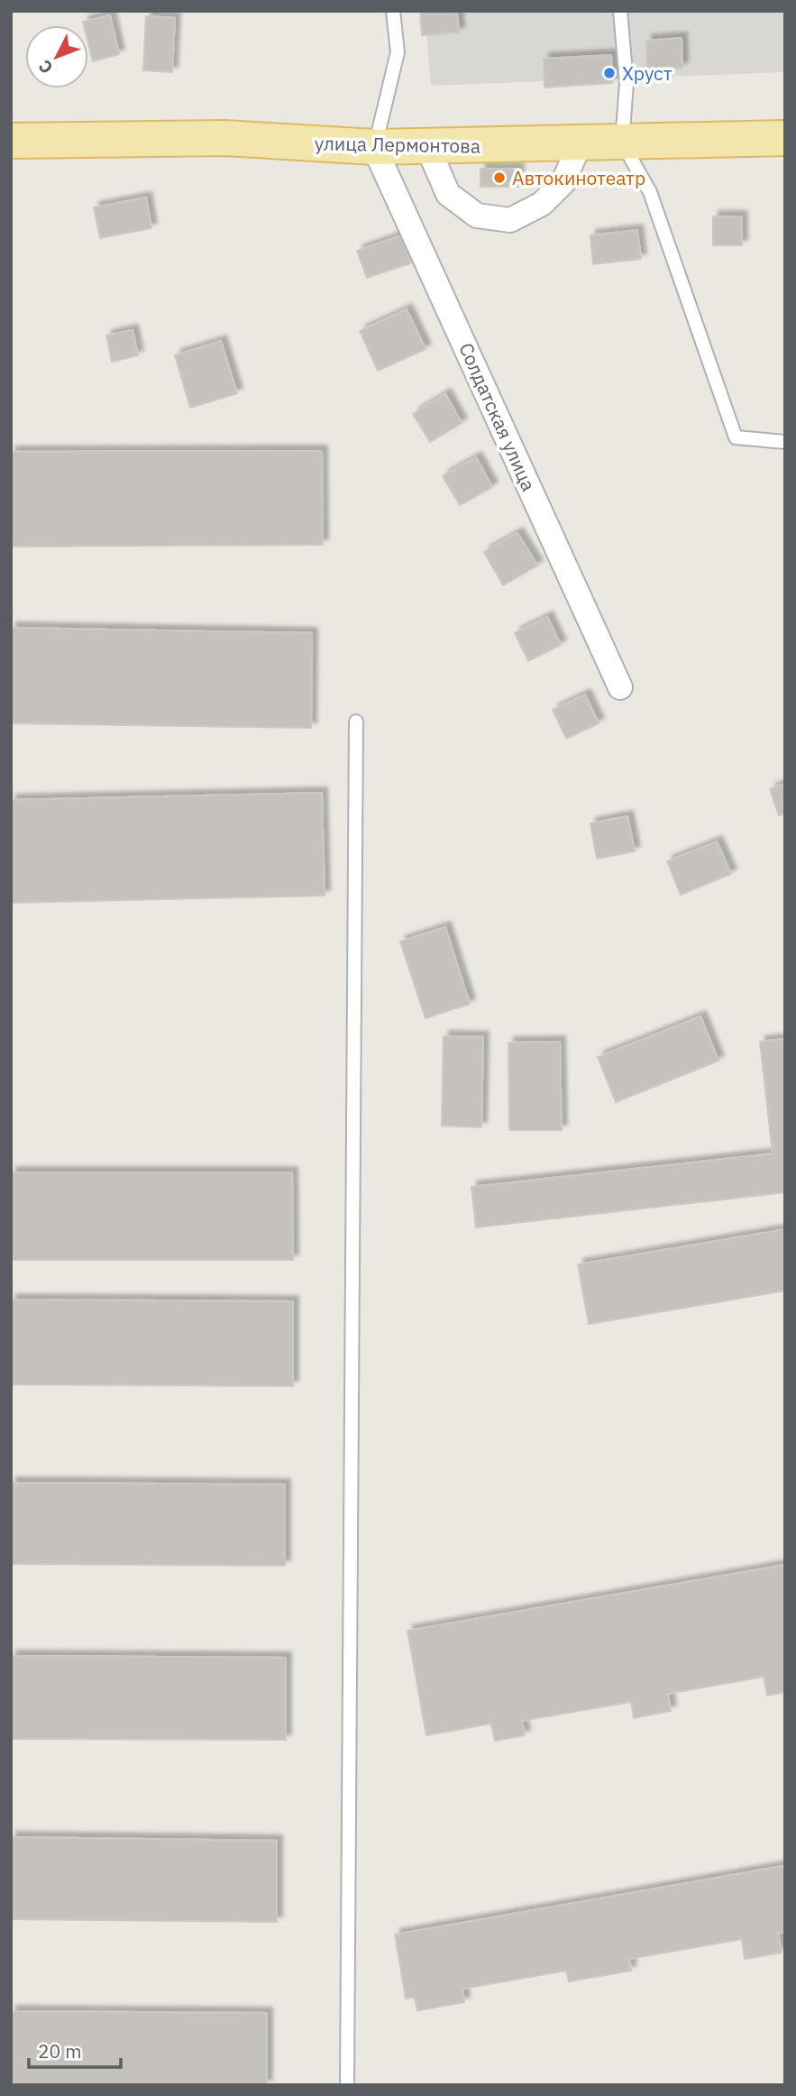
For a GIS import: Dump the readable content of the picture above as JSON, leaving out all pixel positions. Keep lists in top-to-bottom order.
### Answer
{
  "streets": {
    "main road": ["улица Лермонтова"],
    "street": ["Солдатская улица"]
  },
  "crossings": [
    ["улица Лермонтова", "Солдатская улица"]
  ],
  "places": ["Хруст", "Автокинотеатр"],
  "scale_bar": "20 m",
  "north": "bottom left"
}
